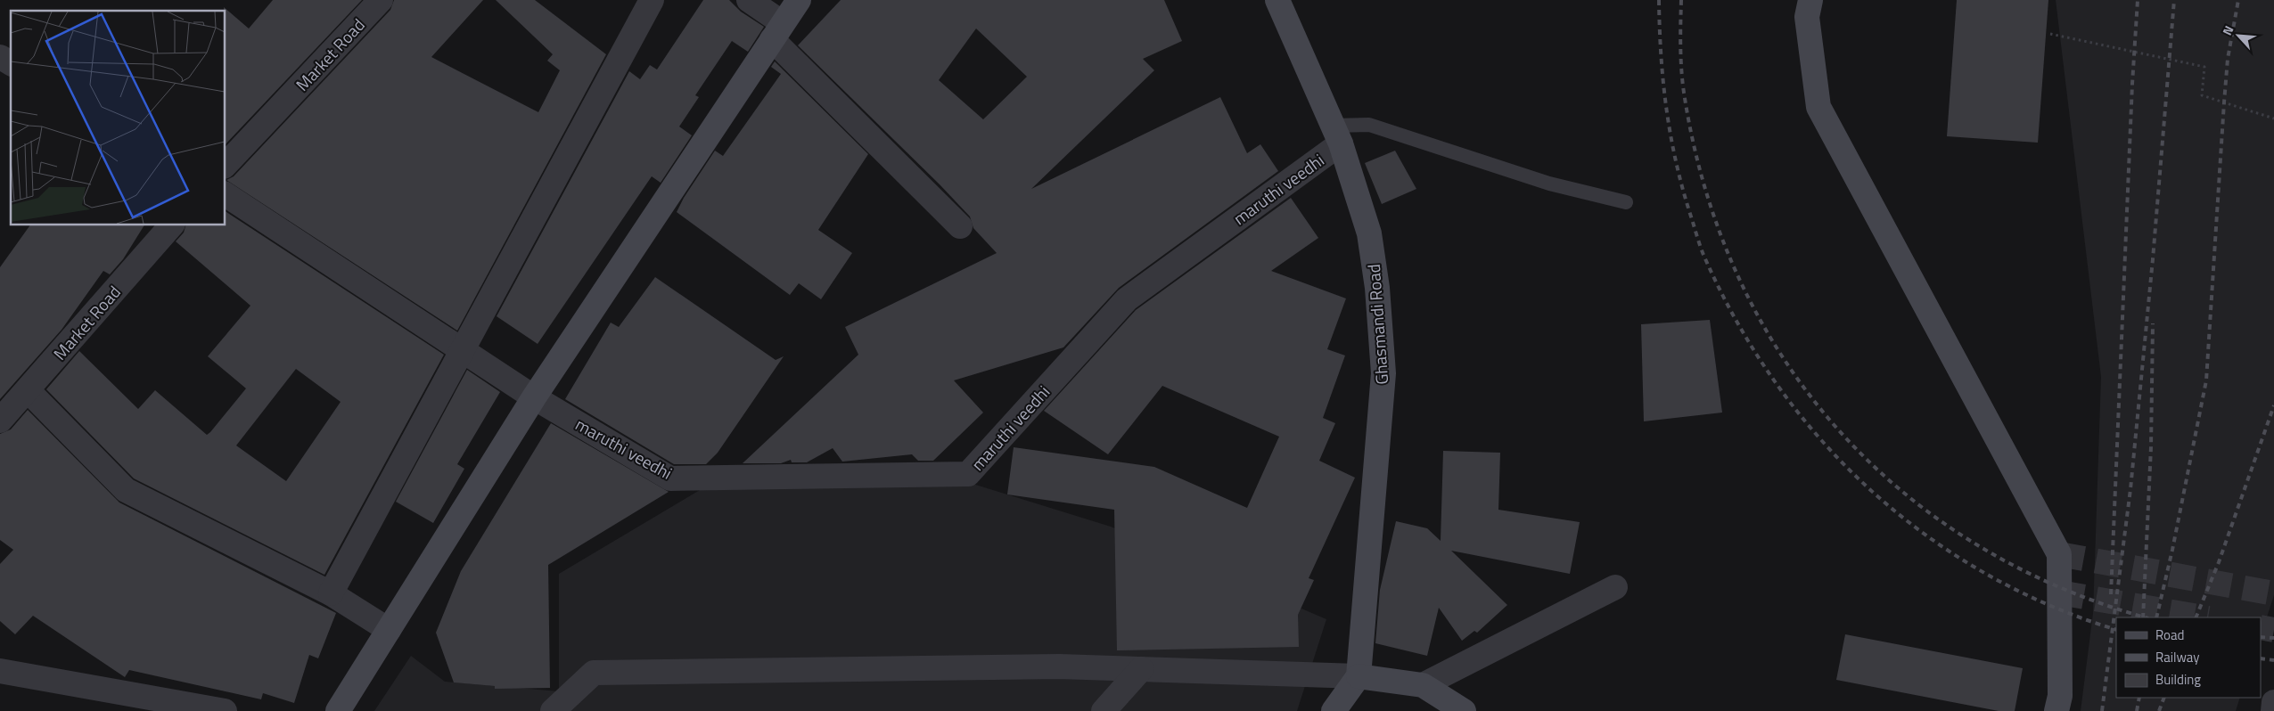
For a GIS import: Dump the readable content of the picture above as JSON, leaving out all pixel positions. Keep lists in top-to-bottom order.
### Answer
{
  "streets": {
    "street": ["Market Road", "maruthi veedhi", "Ghasmandi Road"]
  },
  "crossings": [
    ["maruthi veedhi", "Ghasmandi Road"]
  ],
  "legend": ["Road", "Railway", "Building"],
  "north": "top left"
}
